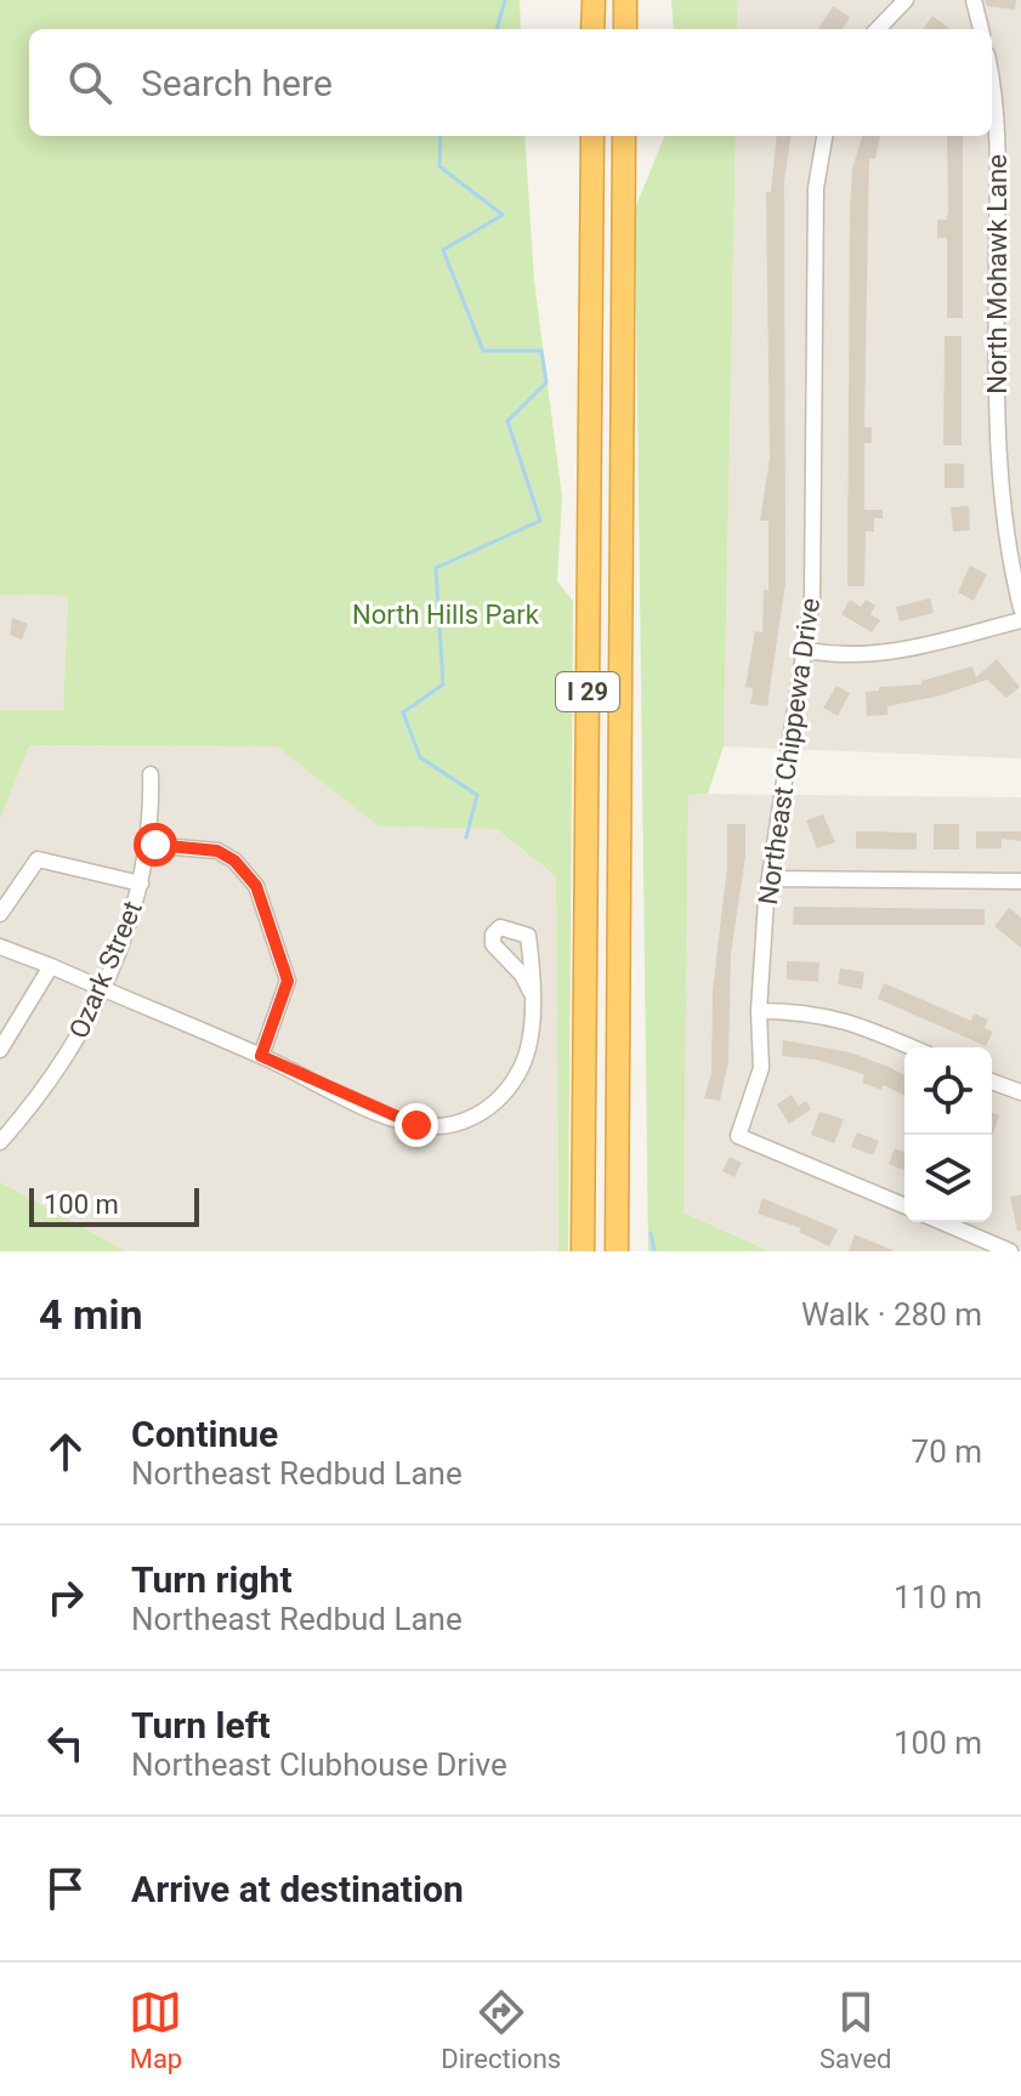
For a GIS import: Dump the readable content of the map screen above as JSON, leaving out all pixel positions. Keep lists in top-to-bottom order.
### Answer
{
  "streets": {
    "highway": ["I 29"],
    "street": ["North Mohawk Lane", "Northeast Chippewa Drive", "Ozark Street"]
  },
  "parks": ["North Hills Park"],
  "scale_bar": "100 m",
  "page": {
    "search": "Search here",
    "scale": "100 m",
    "heading": ["4 min", "Walk · 280 m"],
    "list": [
      ["Continue", "Northeast Redbud Lane", "70 m"],
      ["Turn right", "Northeast Redbud Lane", "110 m"],
      ["Turn left", "Northeast Clubhouse Drive", "100 m"],
      "Arrive at destination"
    ],
    "nav": ["Map", "Directions", "Saved"]
  }
}
